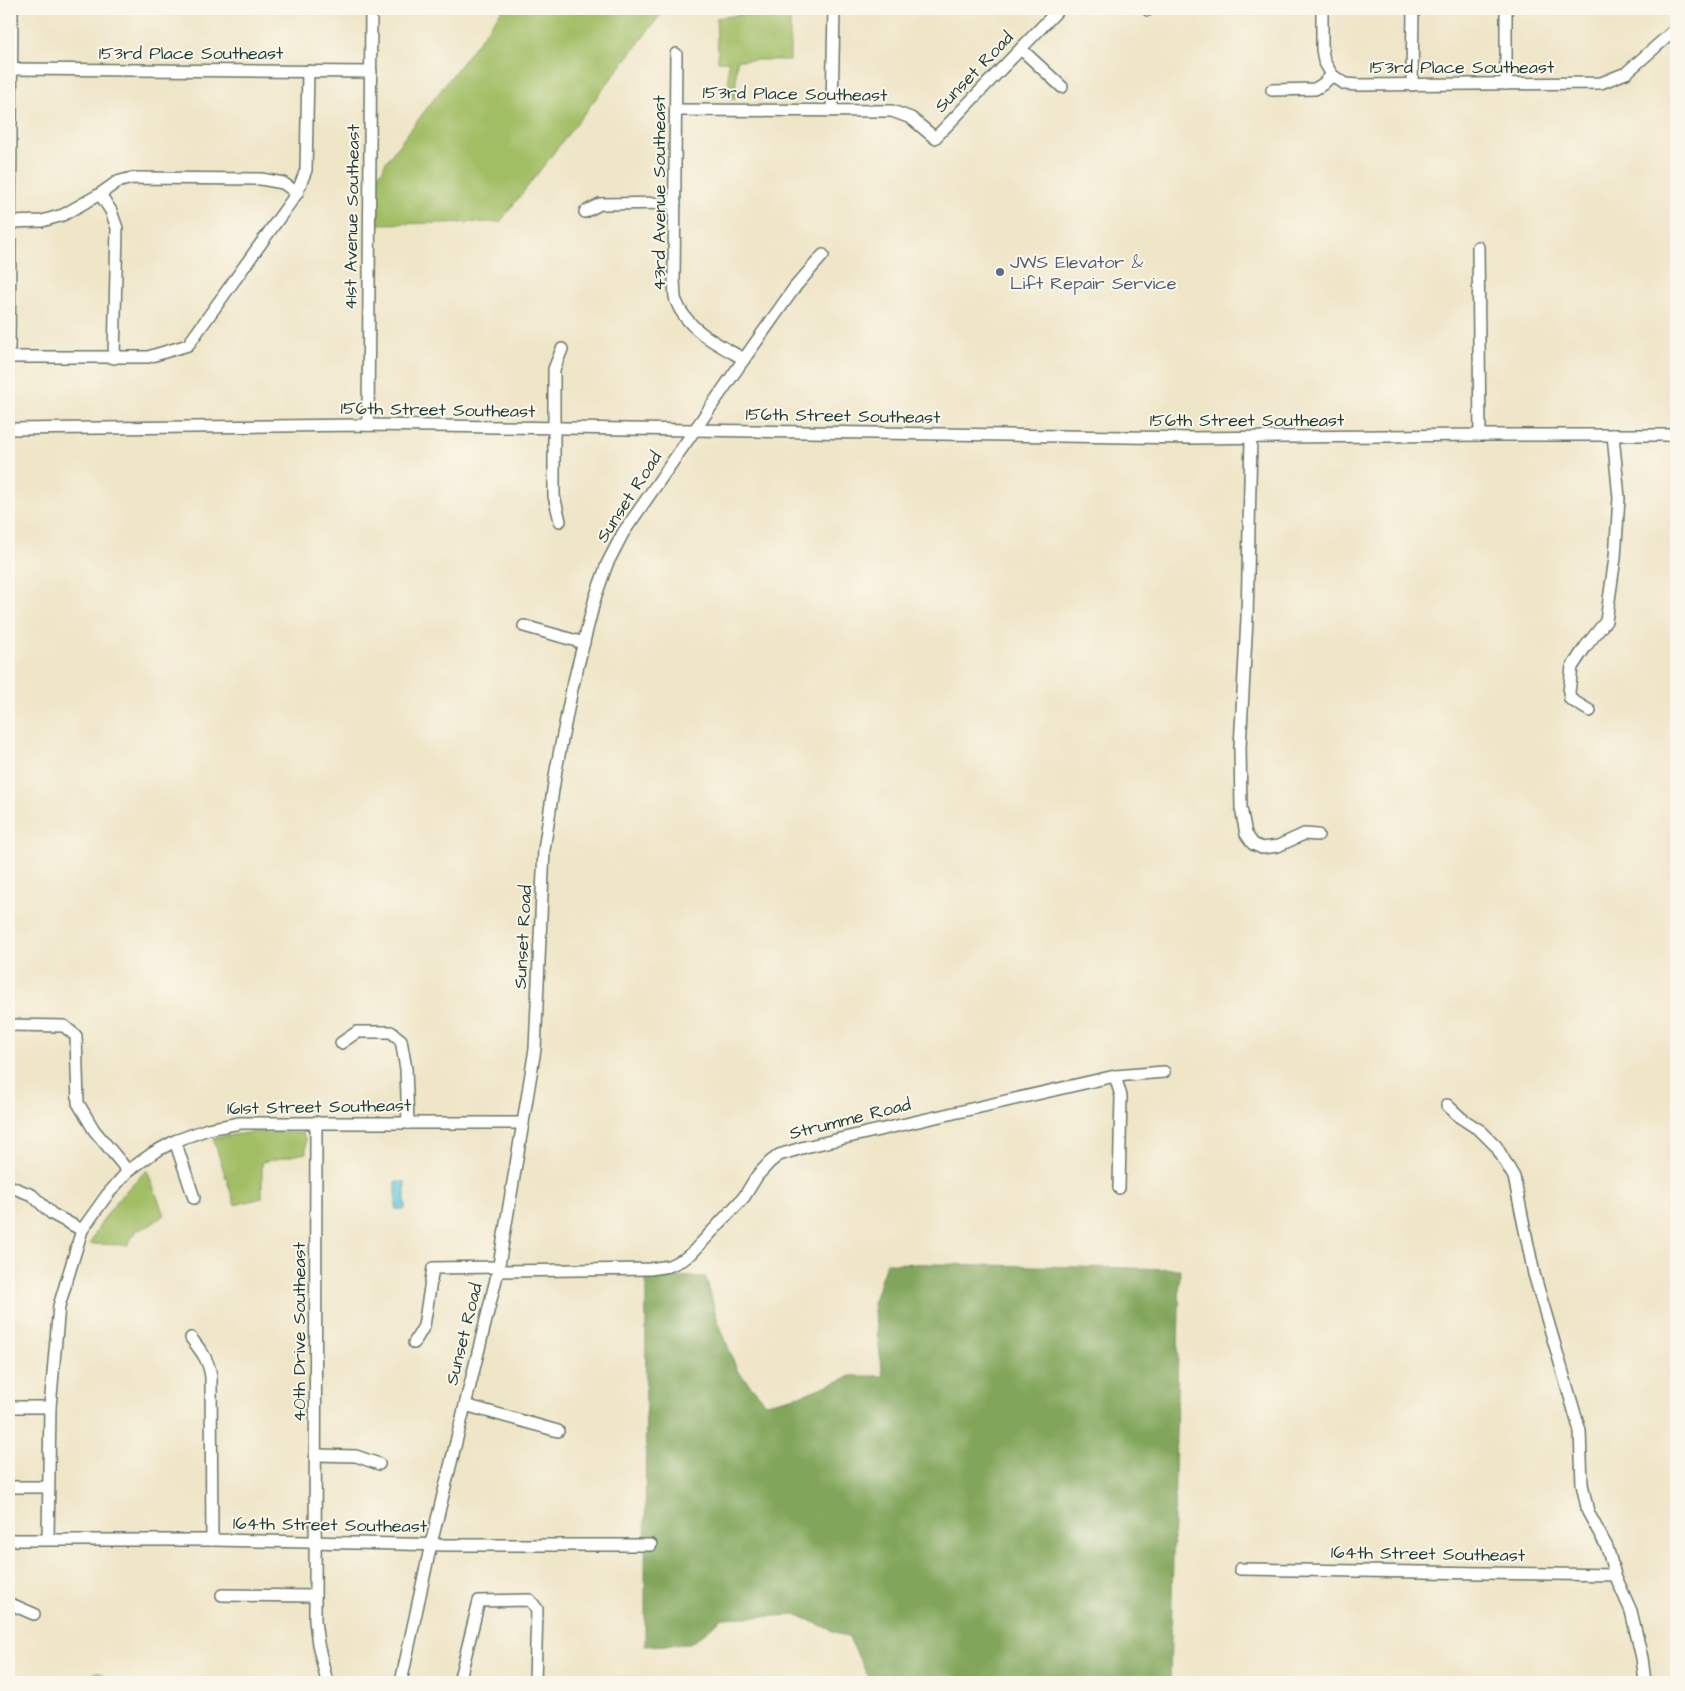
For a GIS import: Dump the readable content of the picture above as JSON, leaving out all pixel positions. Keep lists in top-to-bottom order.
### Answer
{
  "streets": {
    "street": [
      "153rd Place Southeast",
      "Sunset Road",
      "43rd Avenue Southeast",
      "41st Avenue Southeast",
      "156th Street Southeast",
      "161st Street Southeast",
      "Strumme Road",
      "40th Drive Southeast",
      "164th Street Southeast"
    ]
  },
  "crossings": [
    ["153rd Place Southeast", "Sunset Road"],
    ["153rd Place Southeast", "43rd Avenue Southeast"],
    ["153rd Place Southeast", "41st Avenue Southeast"],
    ["Sunset Road", "43rd Avenue Southeast"],
    ["Sunset Road", "156th Street Southeast"],
    ["Sunset Road", "161st Street Southeast"],
    ["Sunset Road", "Strumme Road"],
    ["Sunset Road", "164th Street Southeast"],
    ["41st Avenue Southeast", "156th Street Southeast"],
    ["161st Street Southeast", "40th Drive Southeast"],
    ["161st Street Southeast", "164th Street Southeast"],
    ["40th Drive Southeast", "164th Street Southeast"]
  ],
  "places": ["JWS Elevator & Lift Repair Service"]
}
